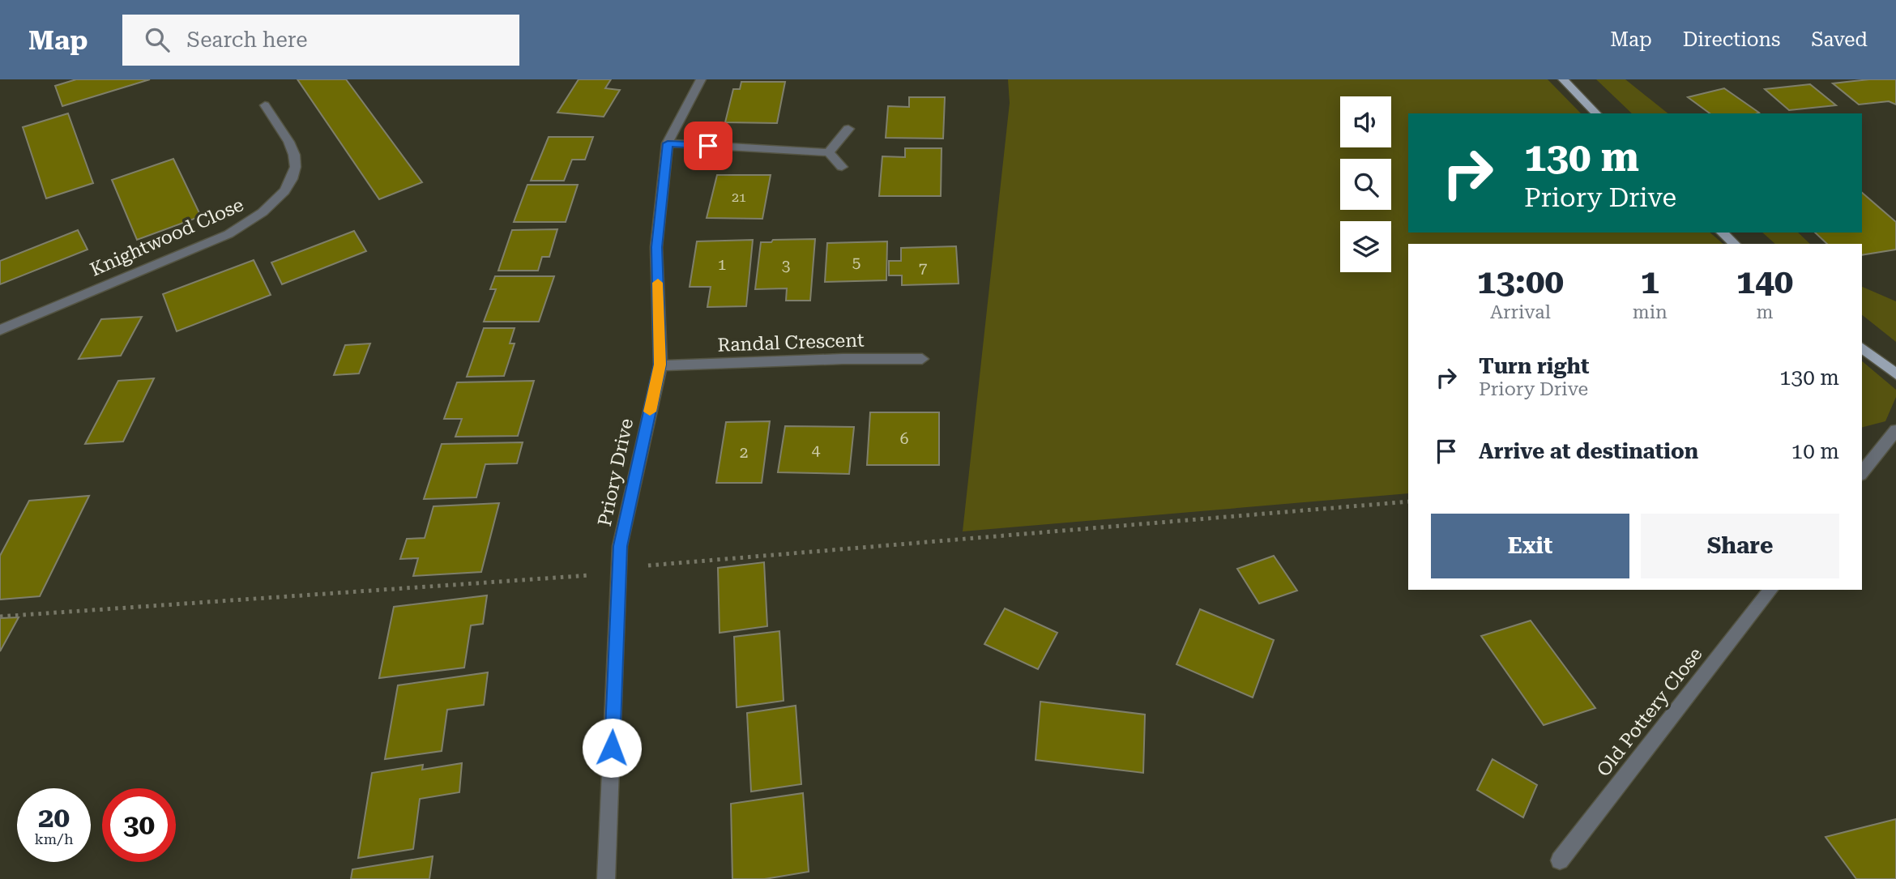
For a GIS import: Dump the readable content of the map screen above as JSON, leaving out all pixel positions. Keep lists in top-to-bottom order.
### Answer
{
  "streets": {
    "street": [
      "Knightwood Close",
      "Randal Crescent",
      "Priory Drive",
      "Old Pottery Close"
    ]
  },
  "crossings": [
    ["Randal Crescent", "Priory Drive"]
  ],
  "house_numbers": [
    "21",
    "5",
    "1",
    "3",
    "7",
    "6",
    "4",
    "2"
  ],
  "page": {
    "header": "Map",
    "search": "Search here",
    "nav": ["Map", "Directions", "Saved"],
    "turn": ["130 m", "Priory Drive"],
    "eta": [
      "13:00",
      "Arrival",
      "1",
      "min",
      "140",
      "m"
    ],
    "list": [
      {
        "name": "Turn right",
        "note": "Priory Drive",
        "value": "130 m"
      },
      {
        "name": "Arrive at destination",
        "value": "10 m"
      }
    ],
    "buttons": ["Exit", "Share"],
    "speed": "20 km/h",
    "limit": "30"
  }
}
